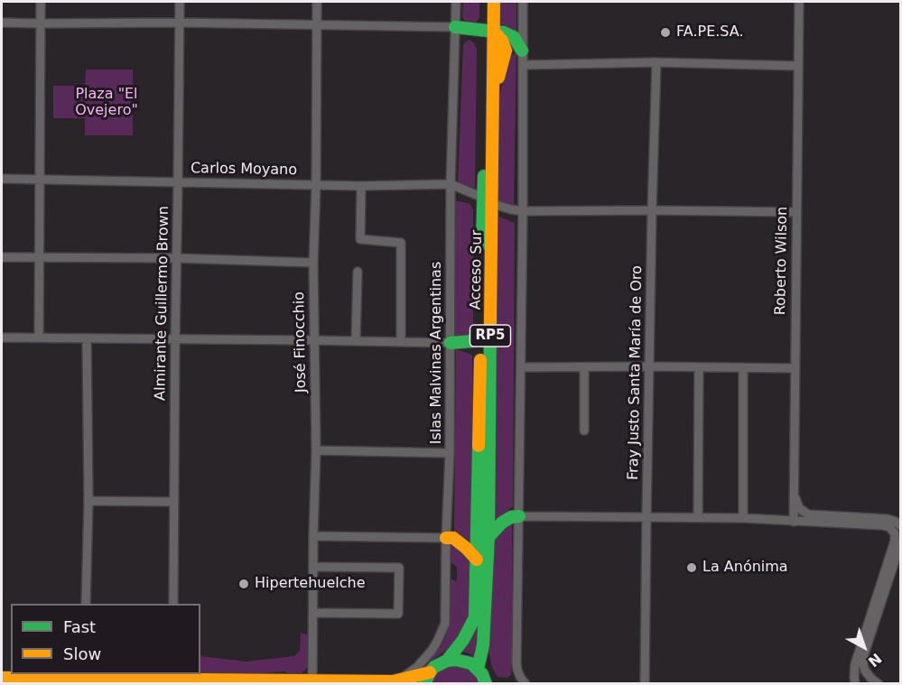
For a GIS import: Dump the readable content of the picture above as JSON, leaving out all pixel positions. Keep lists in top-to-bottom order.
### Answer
{
  "streets": {
    "main road": ["Acceso Sur", "RP5"],
    "street": [
      "Carlos Moyano",
      "Roberto Wilson",
      "Almirante Guillermo Brown",
      "José Finocchio",
      "Islas Malvinas Argentinas",
      "Fray Justo Santa María de Oro"
    ]
  },
  "crossings": [
    ["Carlos Moyano", "Roberto Wilson"],
    ["Carlos Moyano", "Acceso Sur"],
    ["Carlos Moyano", "Almirante Guillermo Brown"],
    ["Carlos Moyano", "José Finocchio"],
    ["Carlos Moyano", "Islas Malvinas Argentinas"],
    ["Carlos Moyano", "Fray Justo Santa María de Oro"],
    ["Acceso Sur", "RP5"]
  ],
  "parks": ["Plaza \"El Ovejero\""],
  "places": ["FA.PE.SA.", "La Anónima", "Hipertehuelche"],
  "legend": ["Fast", "Slow"],
  "north": "bottom right"
}
